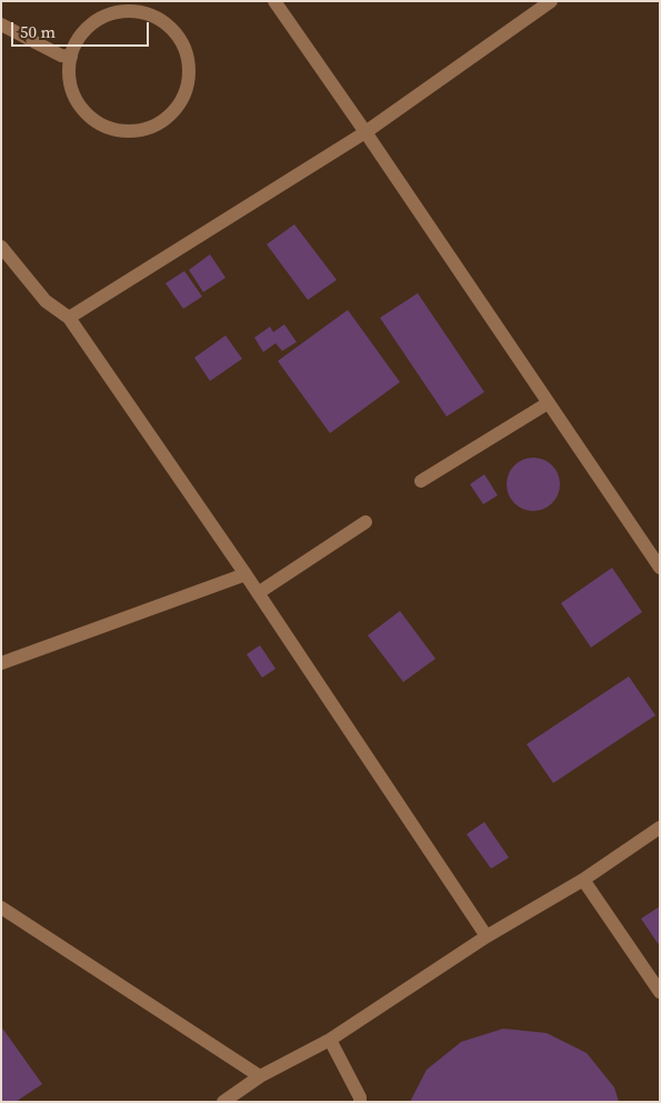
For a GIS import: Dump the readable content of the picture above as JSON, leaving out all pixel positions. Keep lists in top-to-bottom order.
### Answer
{
  "scale_bar": "50 m"
}
